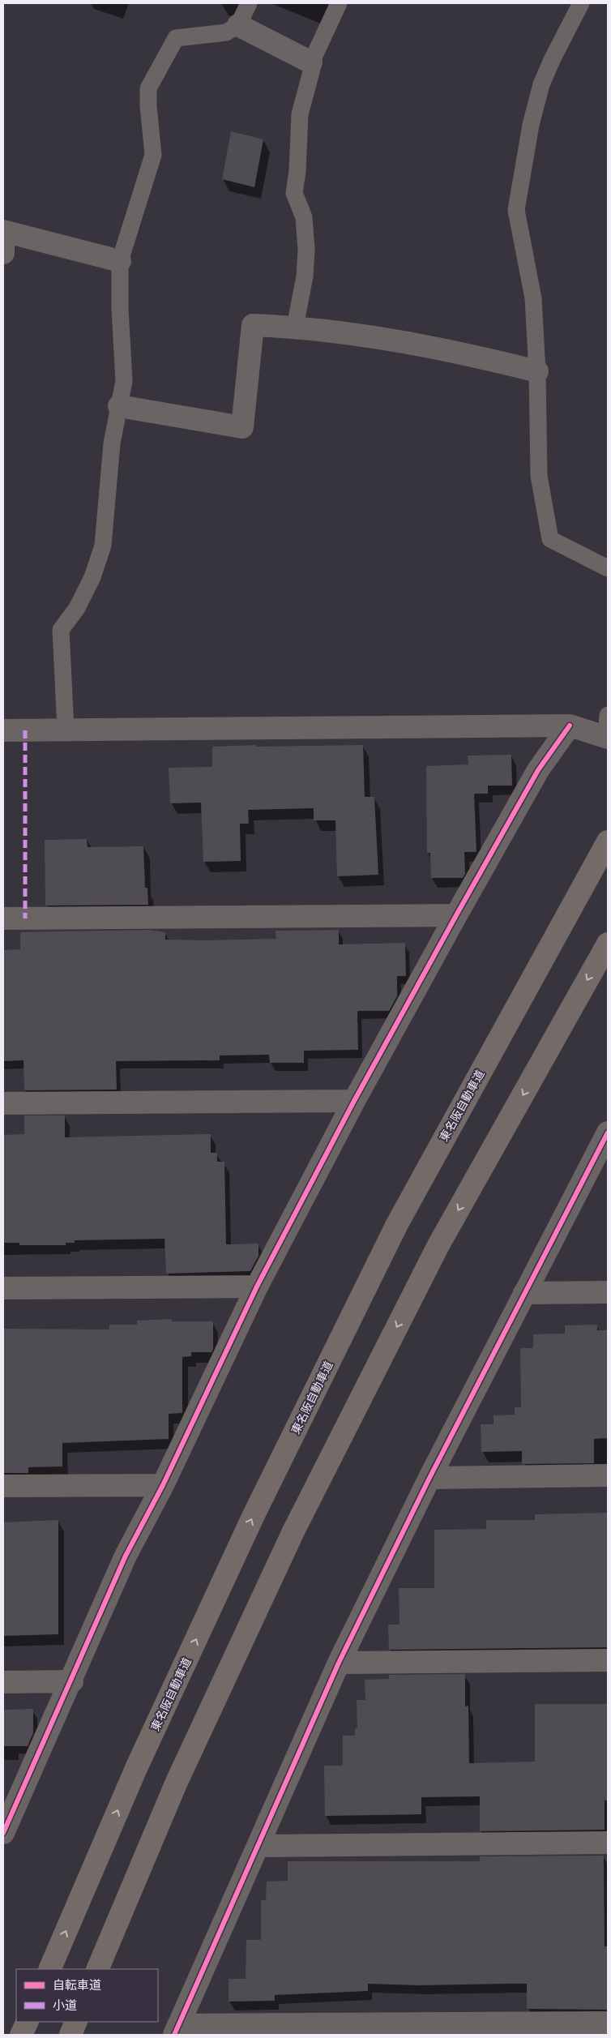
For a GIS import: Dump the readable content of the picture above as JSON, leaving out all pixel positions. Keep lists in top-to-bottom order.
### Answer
{
  "streets": {
    "highway": ["東名阪自動車道"]
  },
  "legend": ["自転車道", "小道"]
}
